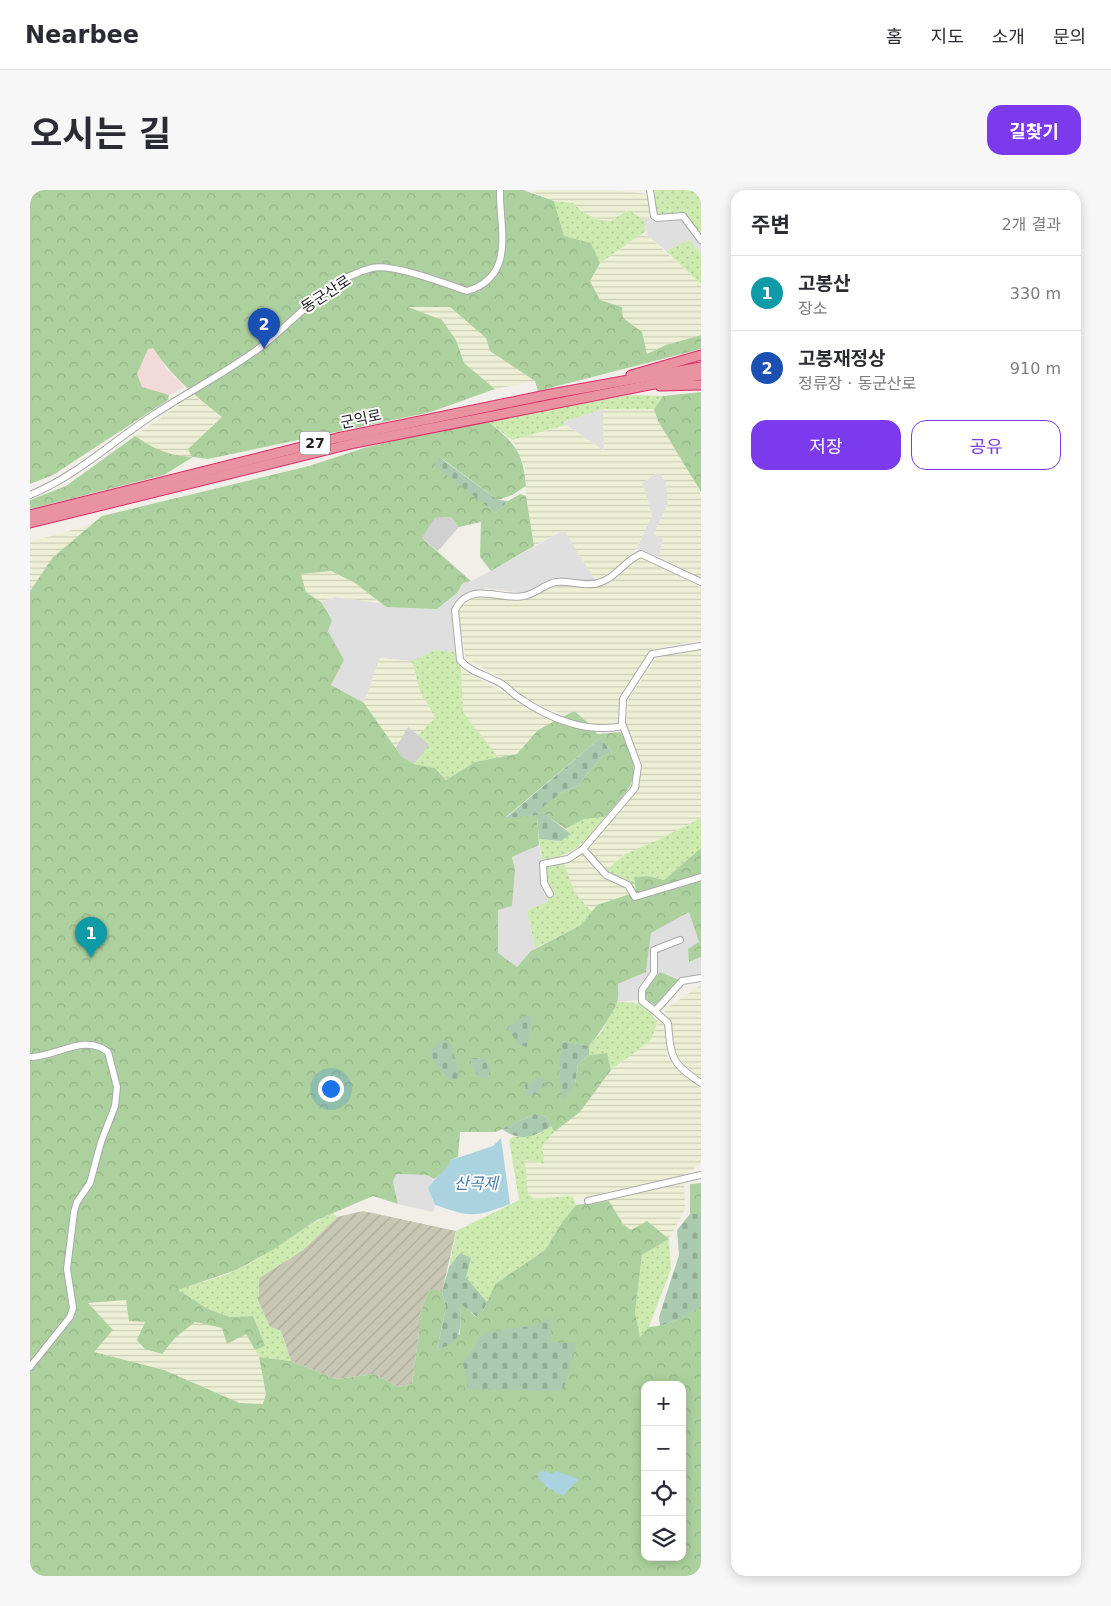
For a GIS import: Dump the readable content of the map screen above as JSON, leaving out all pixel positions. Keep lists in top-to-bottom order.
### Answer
{
  "streets": {
    "highway": ["군익로", "27"],
    "street": ["동군산로"]
  },
  "water": ["산곡제"],
  "page": {
    "header": "Nearbee",
    "nav": [
      "홈",
      "지도",
      "소개",
      "문의"
    ],
    "title": "오시는 길",
    "buttons": [
      "길찾기",
      ["저장", "공유"]
    ],
    "heading": ["주변", "2개 결과"],
    "list": [
      {
        "mark": "1",
        "name": "고봉산",
        "note": "장소",
        "value": "330 m"
      },
      {
        "mark": "2",
        "name": "고봉재정상",
        "note": "정류장 · 동군산로",
        "value": "910 m"
      }
    ],
    "pins": ["2", "1"],
    "map_buttons": ["+", "−"]
  }
}
